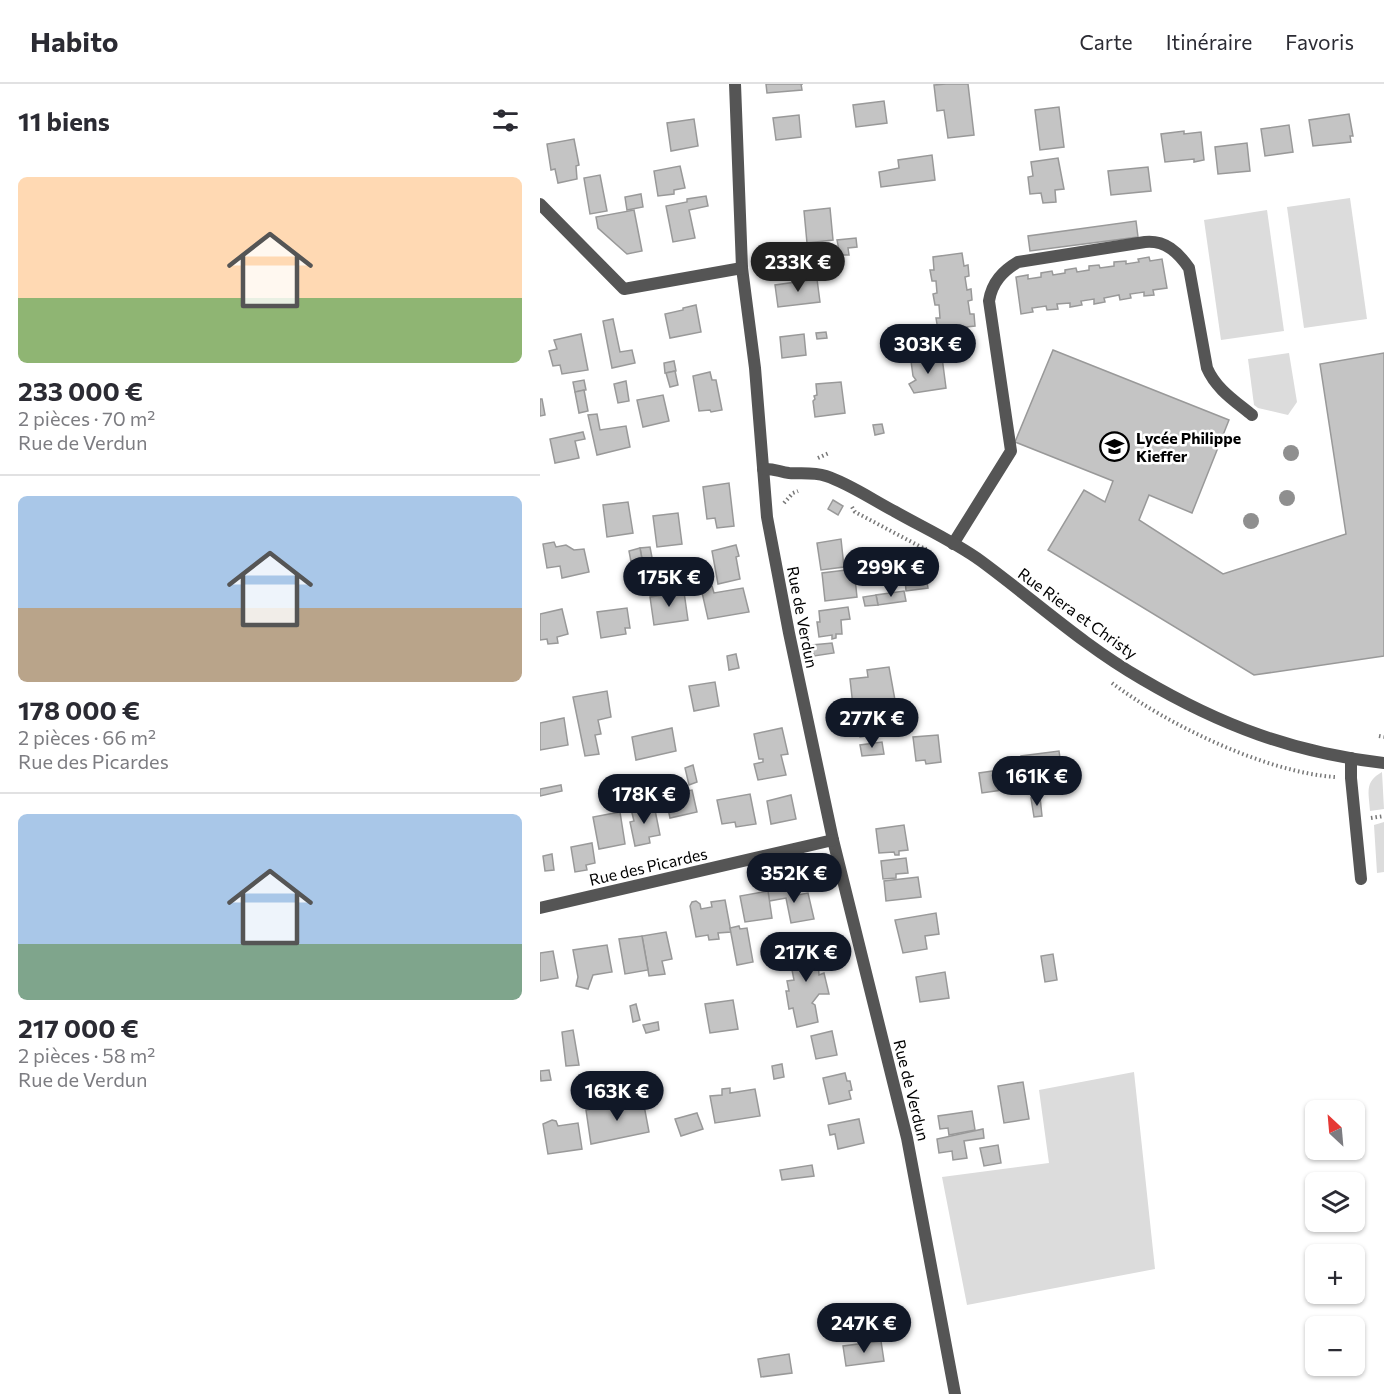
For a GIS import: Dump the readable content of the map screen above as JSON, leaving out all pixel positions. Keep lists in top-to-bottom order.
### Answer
{
  "streets": {
    "street": ["Rue Riera et Christy", "Rue de Verdun", "Rue des Picardes"]
  },
  "crossings": [
    ["Rue Riera et Christy", "Rue de Verdun"],
    ["Rue de Verdun", "Rue des Picardes"]
  ],
  "places": {
    "school or university": ["Lycée Philippe Kieffer"]
  },
  "north": "top left",
  "page": {
    "header": "Habito",
    "nav": ["Carte", "Itinéraire", "Favoris"],
    "heading": "11 biens",
    "list": [
      {
        "name": "233 000 €",
        "note": "2 pièces · 70 m² · Rue de Verdun"
      },
      {
        "name": "178 000 €",
        "note": "2 pièces · 66 m² · Rue des Picardes"
      },
      {
        "name": "217 000 €",
        "note": "2 pièces · 58 m² · Rue de Verdun"
      }
    ],
    "price": [
      "233K €",
      "303K €",
      "299K €",
      "175K €",
      "277K €",
      "161K €",
      "178K €",
      "352K €",
      "217K €",
      "163K €",
      "247K €"
    ],
    "map_buttons": ["+", "−"]
  }
}
